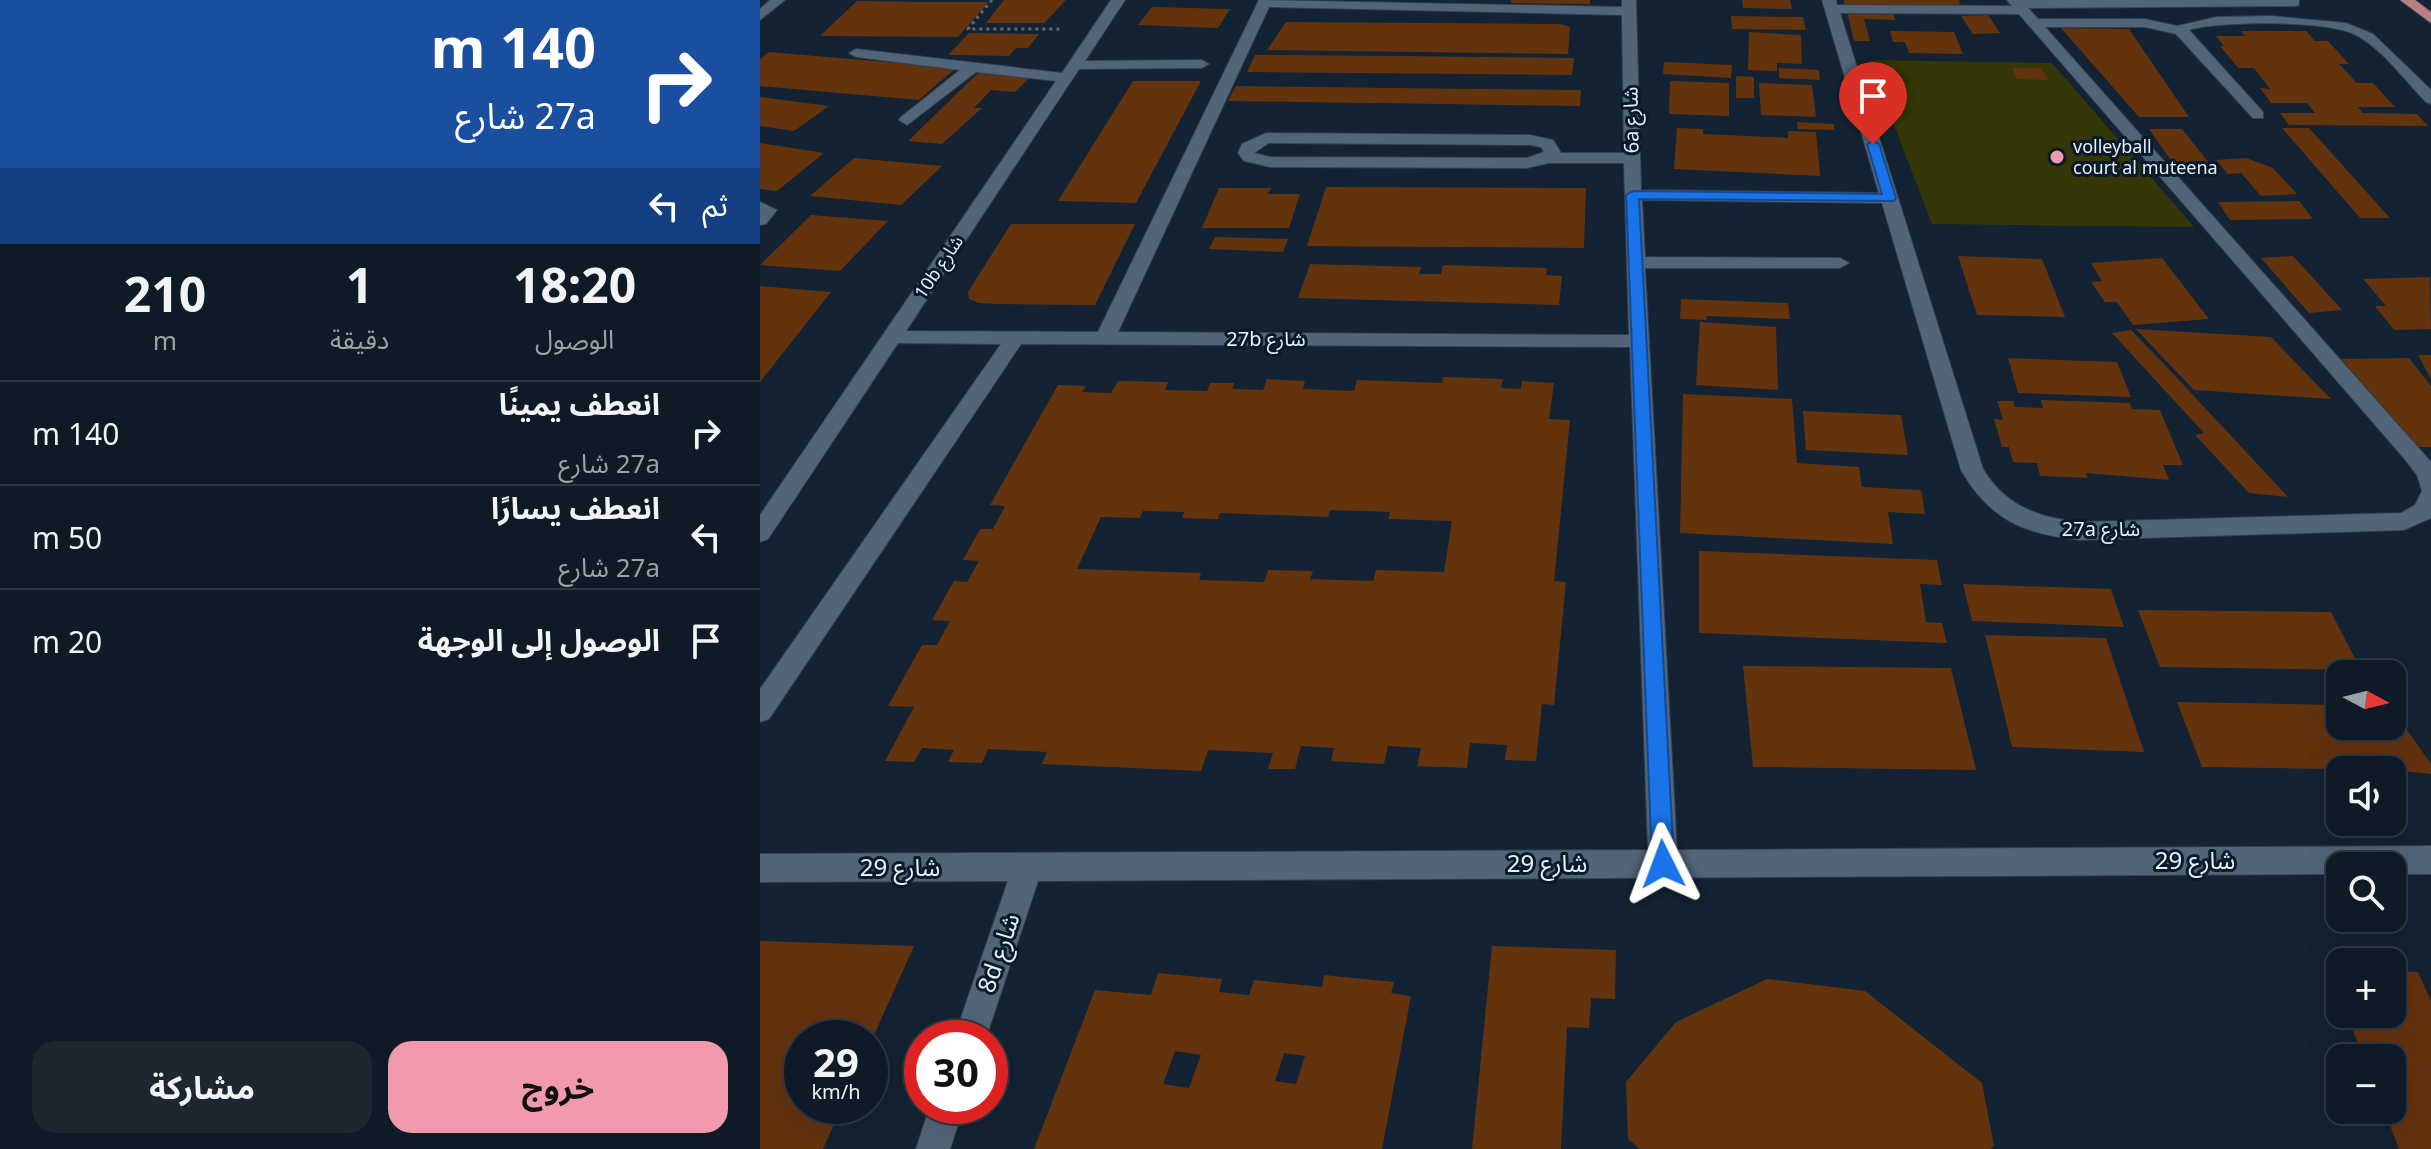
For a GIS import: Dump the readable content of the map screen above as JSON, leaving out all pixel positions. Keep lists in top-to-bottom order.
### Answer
{
  "streets": {
    "street": [
      "6a شارع",
      "10b شارع",
      "27b شارع",
      "27a شارع",
      "شارع 29",
      "8d شارع"
    ]
  },
  "crossings": [
    ["6a شارع", "27b شارع"],
    ["6a شارع", "شارع 29"],
    ["10b شارع", "27b شارع"],
    ["شارع 29", "8d شارع"]
  ],
  "places": ["volleyball court al muteena"],
  "north": "right",
  "page": {
    "turn": ["140 m", "27a شارع"],
    "then": "ثم",
    "eta": [
      "18:20",
      "الوصول",
      "1",
      "دقيقة",
      "210",
      "m"
    ],
    "list": [
      {
        "name": "انعطف يمينًا",
        "note": "27a شارع",
        "value": "140 m"
      },
      {
        "name": "انعطف يسارًا",
        "note": "27a شارع",
        "value": "50 m"
      },
      {
        "name": "الوصول إلى الوجهة",
        "value": "20 m"
      }
    ],
    "map_buttons": ["+", "−"],
    "speed": "29 km/h",
    "limit": "30",
    "buttons": ["خروج", "مشاركة"]
  }
}
